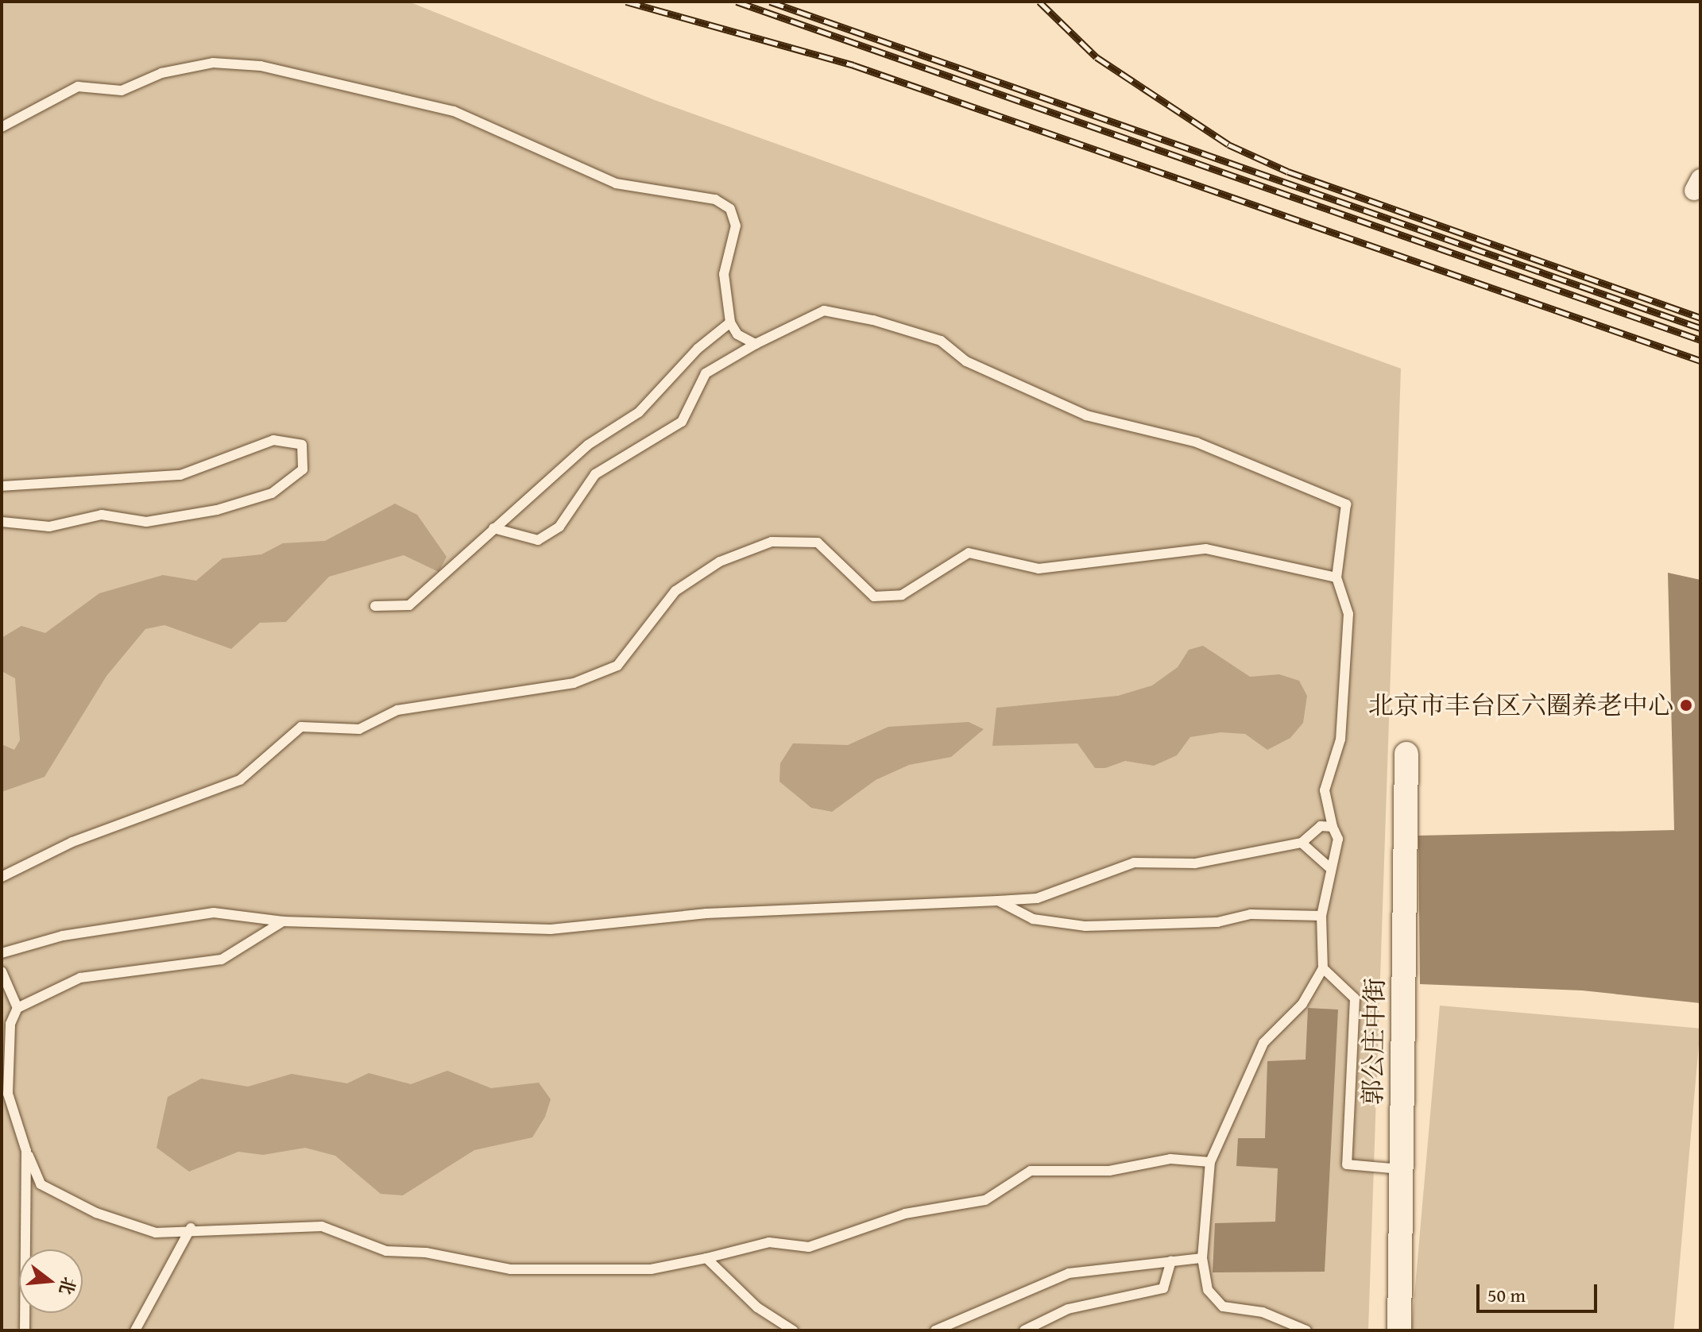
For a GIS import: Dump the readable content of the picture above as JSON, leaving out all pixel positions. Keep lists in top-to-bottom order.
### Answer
{
  "streets": {
    "street": ["郭公庄中街"]
  },
  "places": ["北京市丰台区六圈养老中心"],
  "scale_bar": "50 m",
  "north": "right"
}
